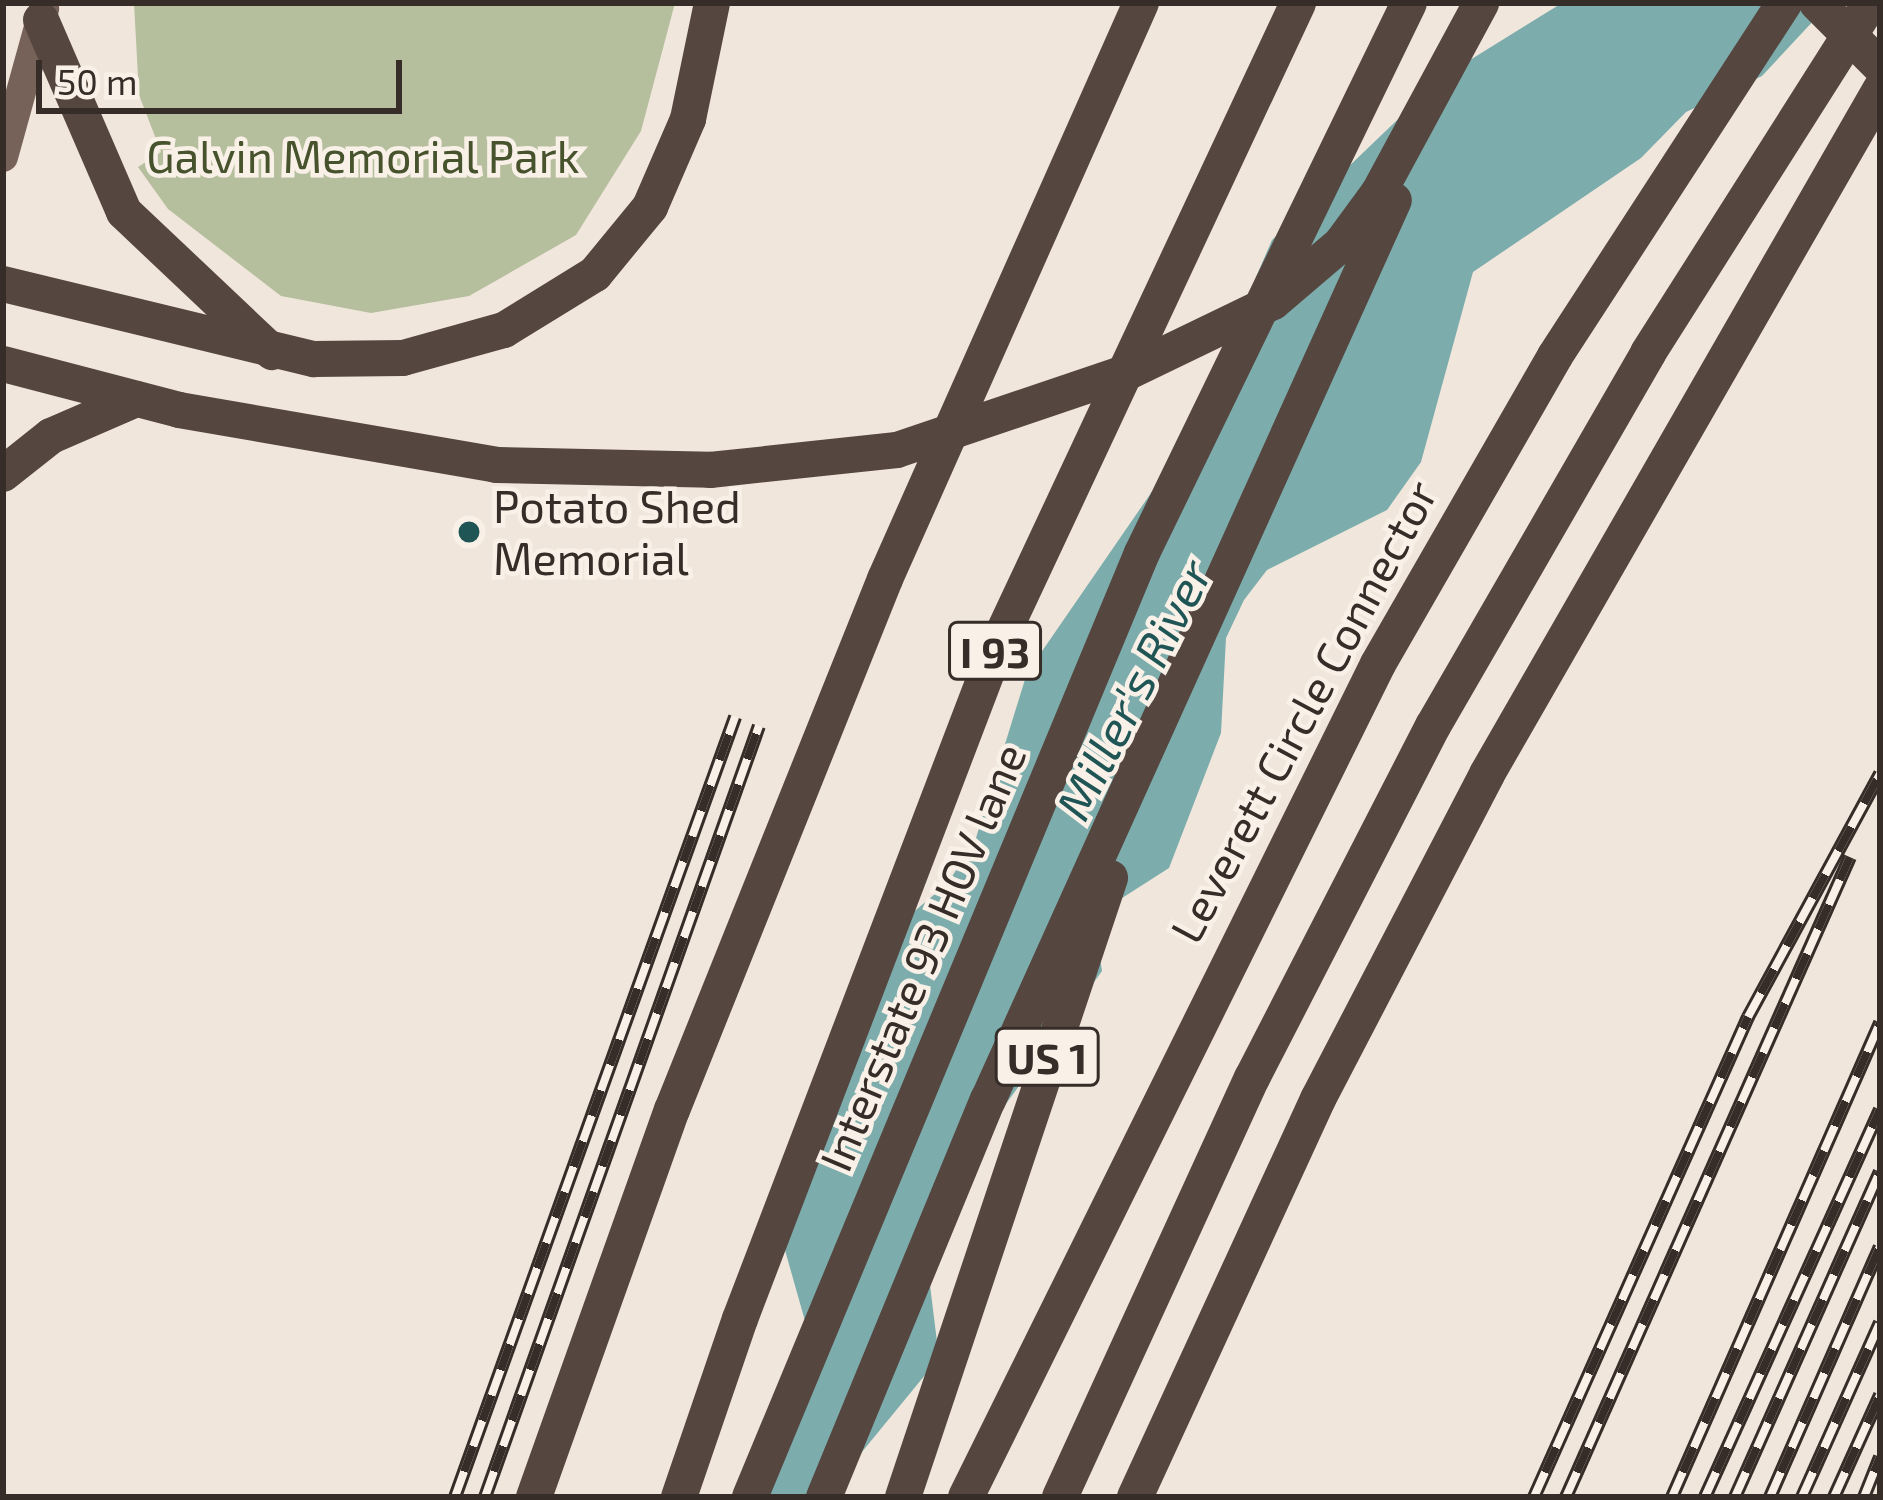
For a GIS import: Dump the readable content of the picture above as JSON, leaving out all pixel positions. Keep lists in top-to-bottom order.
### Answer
{
  "streets": {
    "highway": [
      "I 93",
      "Leverett Circle Connector",
      "Interstate 93 HOV lane",
      "US 1"
    ]
  },
  "water": ["Miller's River"],
  "parks": ["Galvin Memorial Park"],
  "places": ["Potato Shed Memorial"],
  "scale_bar": "50 m"
}
